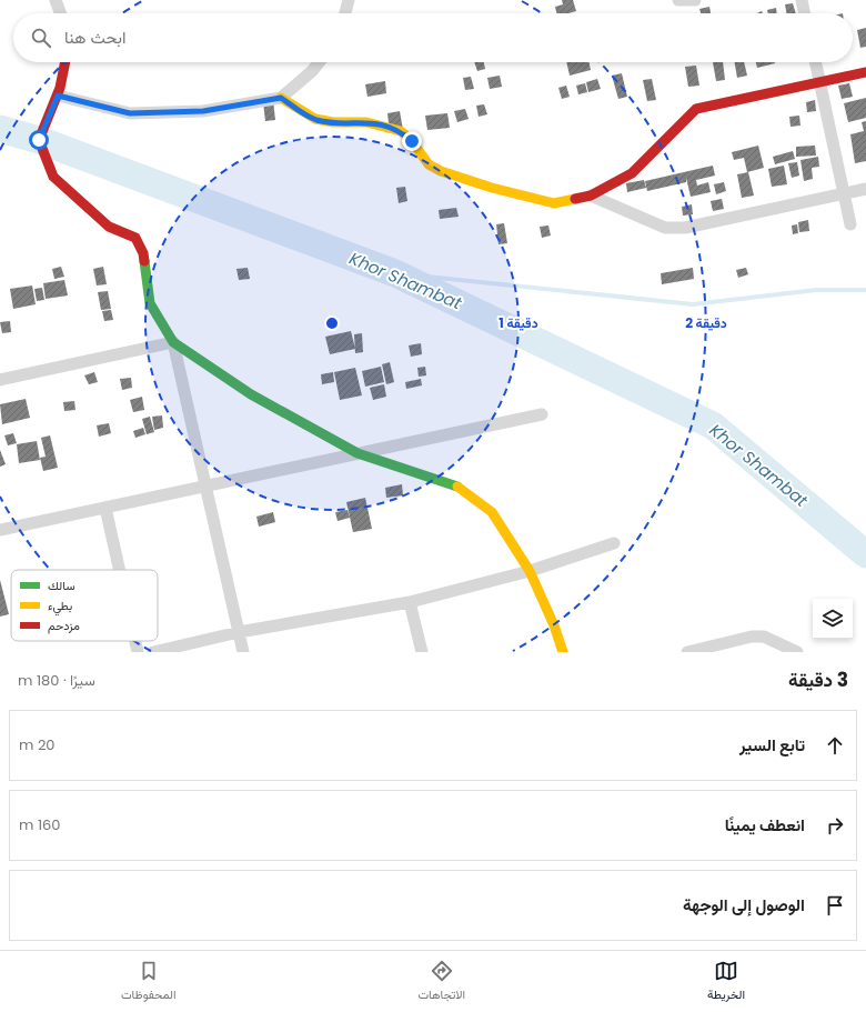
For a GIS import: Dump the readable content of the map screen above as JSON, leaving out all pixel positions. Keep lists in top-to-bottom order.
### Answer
{
  "water": ["Khor Shambat"],
  "legend": ["سالك", "بطيء", "مزدحم"],
  "page": {
    "search": "ابحث هنا",
    "heading": ["3 دقيقة", "سيرًا · 180 m"],
    "list": [
      ["تابع السير", "20 m"],
      ["انعطف يمينًا", "160 m"],
      "الوصول إلى الوجهة"
    ],
    "nav": ["الخريطة", "الاتجاهات", "المحفوظات"]
  },
  "rings": ["1 دقيقة", "2 دقيقة"]
}
